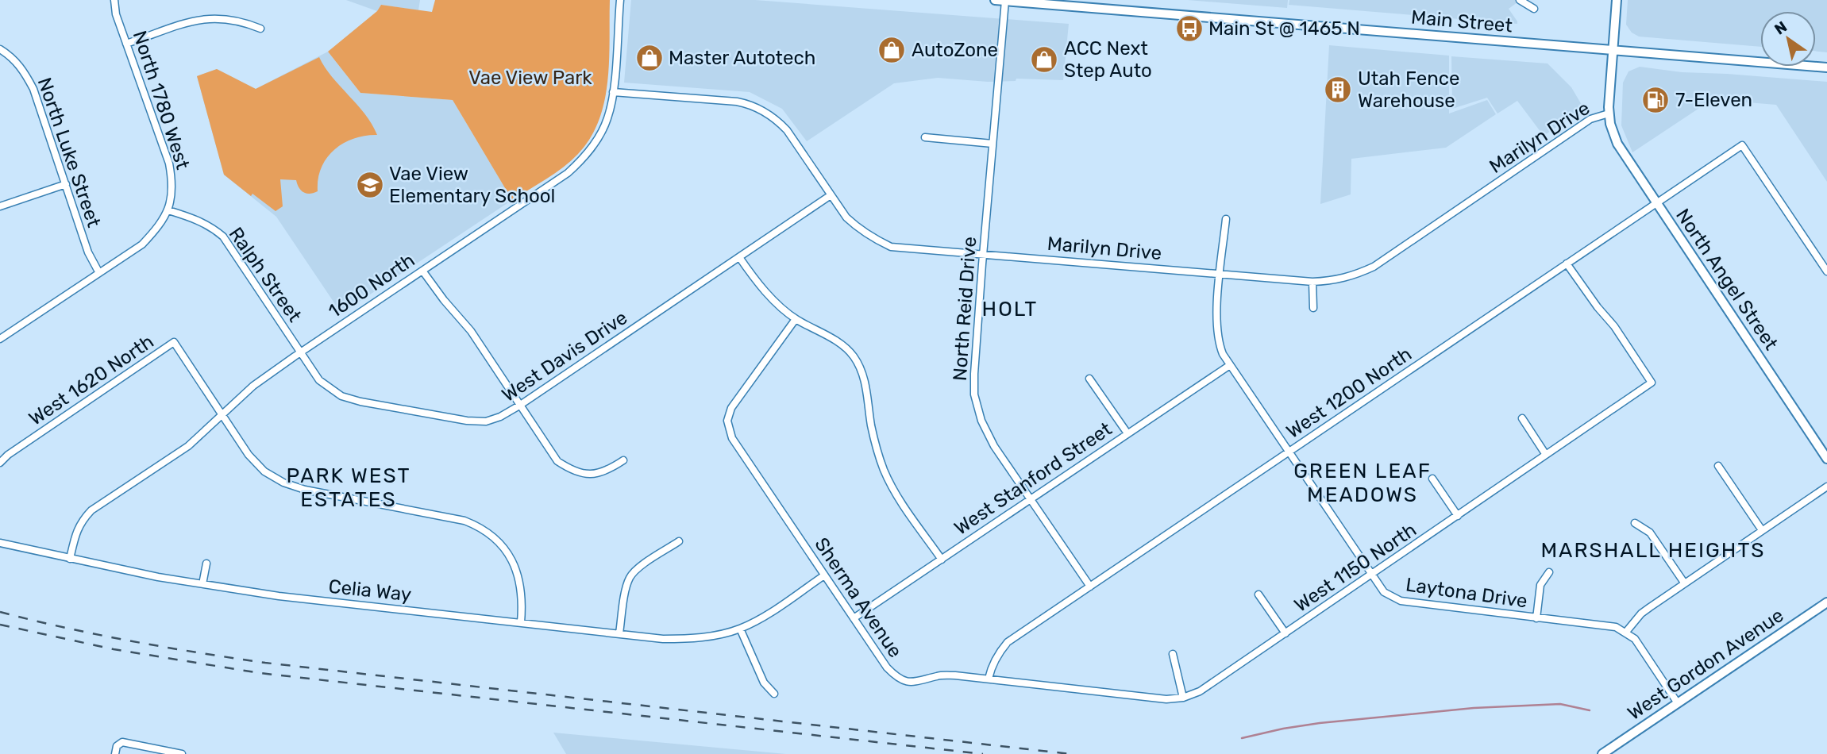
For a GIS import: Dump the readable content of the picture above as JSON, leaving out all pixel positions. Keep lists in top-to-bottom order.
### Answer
{
  "streets": {
    "main road": ["Main Street", "North Angel Street", "West Gordon Avenue"],
    "street": [
      "North 1780 West",
      "Marilyn Drive",
      "North Luke Street",
      "Ralph Street",
      "1600 North",
      "North Reid Drive",
      "West Davis Drive",
      "West 1620 North",
      "West 1200 North",
      "West Stanford Street",
      "West 1150 North",
      "Celia Way",
      "Laytona Drive",
      "Sherma Avenue"
    ]
  },
  "crossings": [
    ["Main Street", "North Angel Street"],
    ["Main Street", "North Reid Drive"],
    ["North 1780 West", "Ralph Street"],
    ["Marilyn Drive", "North Angel Street"],
    ["Marilyn Drive", "1600 North"],
    ["Marilyn Drive", "North Reid Drive"],
    ["Marilyn Drive", "West Davis Drive"],
    ["Marilyn Drive", "Laytona Drive"],
    ["Ralph Street", "1600 North"],
    ["Ralph Street", "West Davis Drive"],
    ["North Angel Street", "West 1200 North"],
    ["1600 North", "West Davis Drive"],
    ["1600 North", "West 1620 North"],
    ["1600 North", "Celia Way"],
    ["North Reid Drive", "West 1200 North"],
    ["North Reid Drive", "West Stanford Street"],
    ["West 1200 North", "West 1150 North"],
    ["West 1200 North", "Laytona Drive"],
    ["West 1200 North", "Sherma Avenue"],
    ["West Stanford Street", "Laytona Drive"],
    ["West Stanford Street", "Sherma Avenue"],
    ["West 1150 North", "Laytona Drive"],
    ["West 1150 North", "Sherma Avenue"],
    ["Celia Way", "Sherma Avenue"]
  ],
  "districts": [
    "HOLT",
    "GREEN LEAF MEADOWS",
    "PARK WEST ESTATES",
    "MARSHALL HEIGHTS"
  ],
  "parks": ["Vae View Park"],
  "places": {
    "bus stop": ["Main St @ 1465 N"],
    "shop": ["AutoZone", "Master Autotech", "ACC Next Step Auto"],
    "building": ["Utah Fence Warehouse"],
    "fuel station": ["7-Eleven"],
    "school or university": ["Vae View Elementary School"]
  },
  "north": "top left"
}
